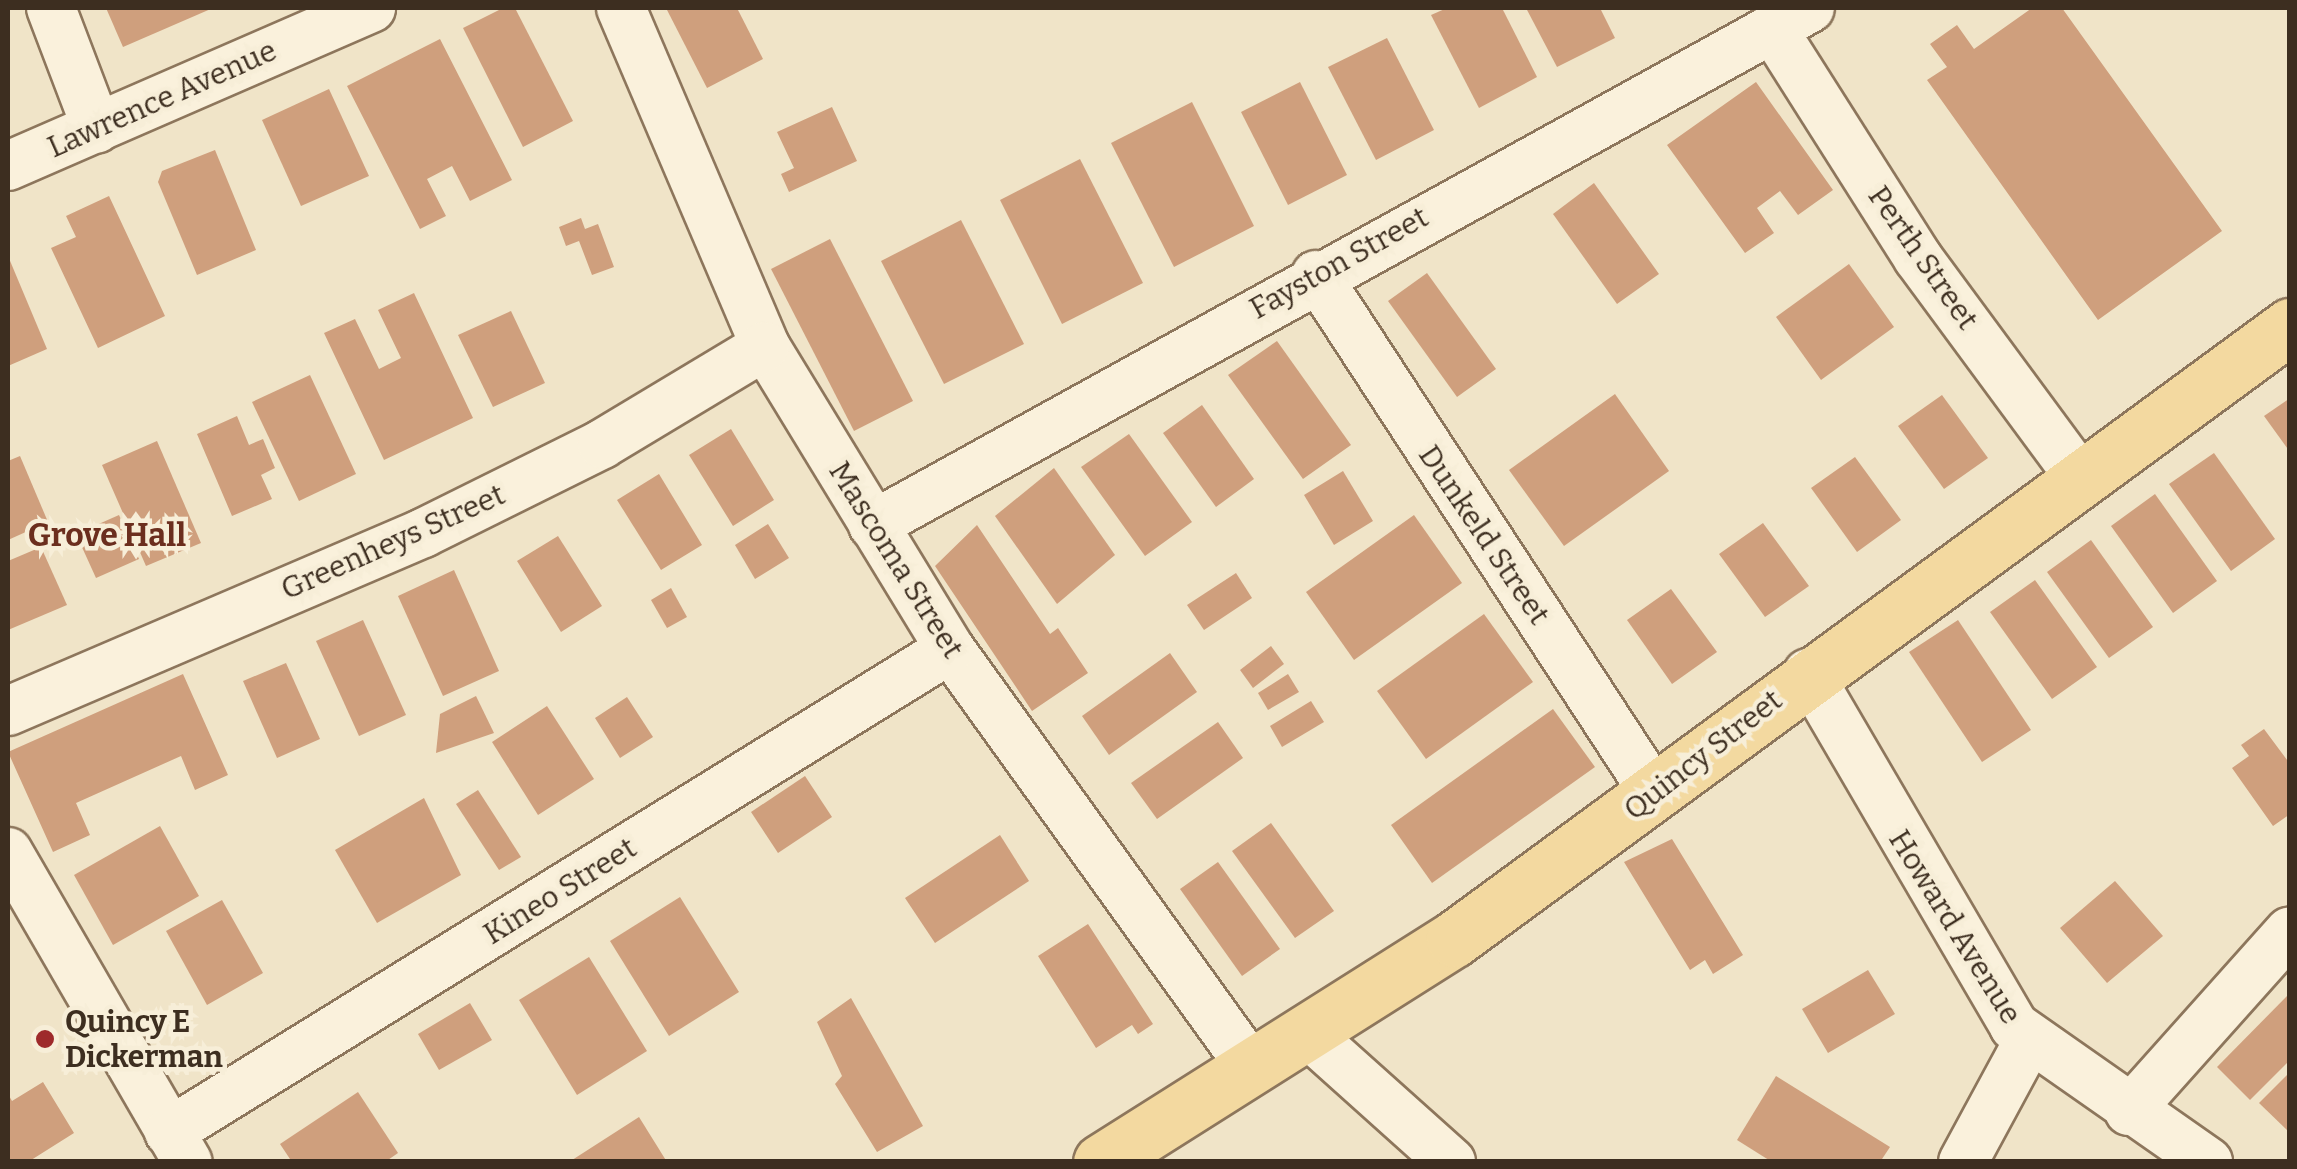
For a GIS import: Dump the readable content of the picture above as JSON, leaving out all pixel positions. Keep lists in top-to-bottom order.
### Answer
{
  "streets": {
    "main road": ["Quincy Street"],
    "street": [
      "Lawrence Avenue",
      "Perth Street",
      "Fayston Street",
      "Dunkeld Street",
      "Greenheys Street",
      "Mascoma Street",
      "Kineo Street",
      "Howard Avenue"
    ]
  },
  "crossings": [
    ["Perth Street", "Fayston Street"],
    ["Perth Street", "Quincy Street"],
    ["Fayston Street", "Dunkeld Street"],
    ["Fayston Street", "Mascoma Street"],
    ["Dunkeld Street", "Quincy Street"],
    ["Greenheys Street", "Mascoma Street"],
    ["Mascoma Street", "Quincy Street"],
    ["Mascoma Street", "Kineo Street"],
    ["Quincy Street", "Howard Avenue"]
  ],
  "districts": ["Grove Hall"],
  "places": ["Quincy E Dickerman"]
}
